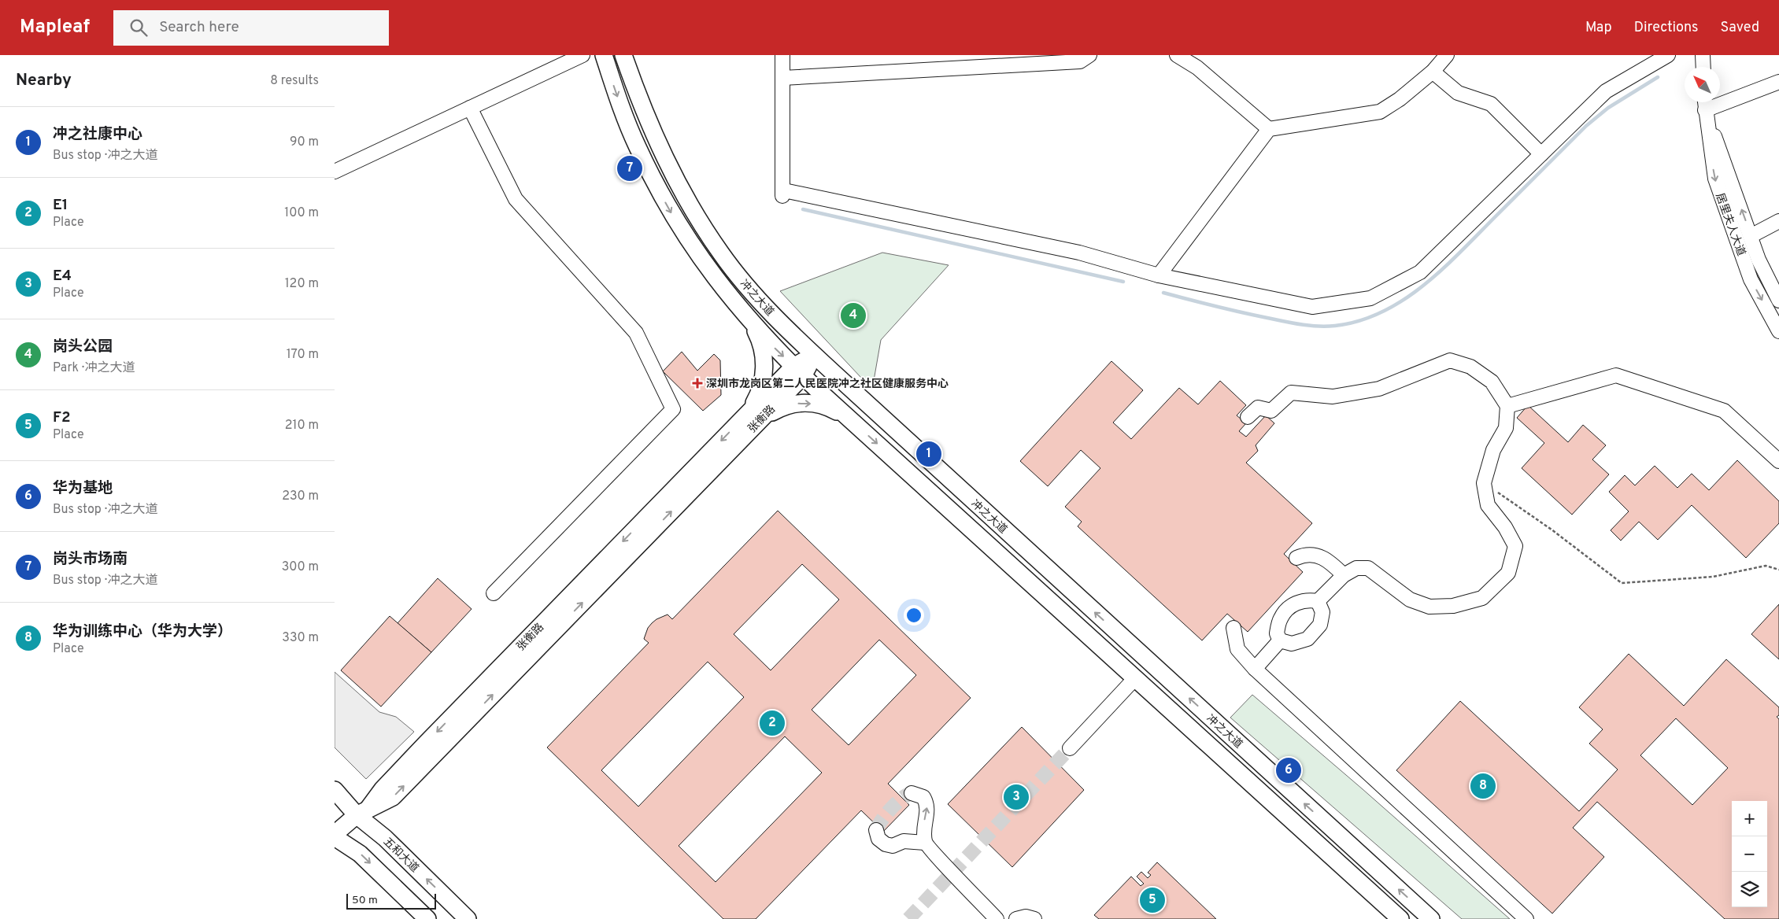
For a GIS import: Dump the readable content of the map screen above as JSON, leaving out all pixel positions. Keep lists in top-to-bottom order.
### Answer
{
  "streets": {
    "main road": ["冲之大道", "张衡路", "五和大道"],
    "street": ["居里夫人大道"]
  },
  "crossings": [
    ["冲之大道", "张衡路"],
    ["张衡路", "五和大道"]
  ],
  "places": {
    "health": ["深圳市龙岗区第二人民医院冲之社区健康服务中心"]
  },
  "scale_bar": "50 m",
  "north": "top left",
  "page": {
    "header": "Mapleaf",
    "search": "Search here",
    "nav": ["Map", "Directions", "Saved"],
    "heading": ["Nearby", "8 results"],
    "list": [
      {
        "mark": "1",
        "name": "冲之社康中心",
        "note": "Bus stop · 冲之大道",
        "value": "90 m"
      },
      {
        "mark": "2",
        "name": "E1",
        "note": "Place",
        "value": "100 m"
      },
      {
        "mark": "3",
        "name": "E4",
        "note": "Place",
        "value": "120 m"
      },
      {
        "mark": "4",
        "name": "岗头公园",
        "note": "Park · 冲之大道",
        "value": "170 m"
      },
      {
        "mark": "5",
        "name": "F2",
        "note": "Place",
        "value": "210 m"
      },
      {
        "mark": "6",
        "name": "华为基地",
        "note": "Bus stop · 冲之大道",
        "value": "230 m"
      },
      {
        "mark": "7",
        "name": "岗头市场南",
        "note": "Bus stop · 冲之大道",
        "value": "300 m"
      },
      {
        "mark": "8",
        "name": "华为训练中心（华为大学）",
        "note": "Place",
        "value": "330 m"
      }
    ],
    "pins": [
      "7",
      "4",
      "1",
      "2",
      "6",
      "8",
      "3",
      "5"
    ],
    "map_buttons": ["+", "−"],
    "scale": "50 m"
  }
}
